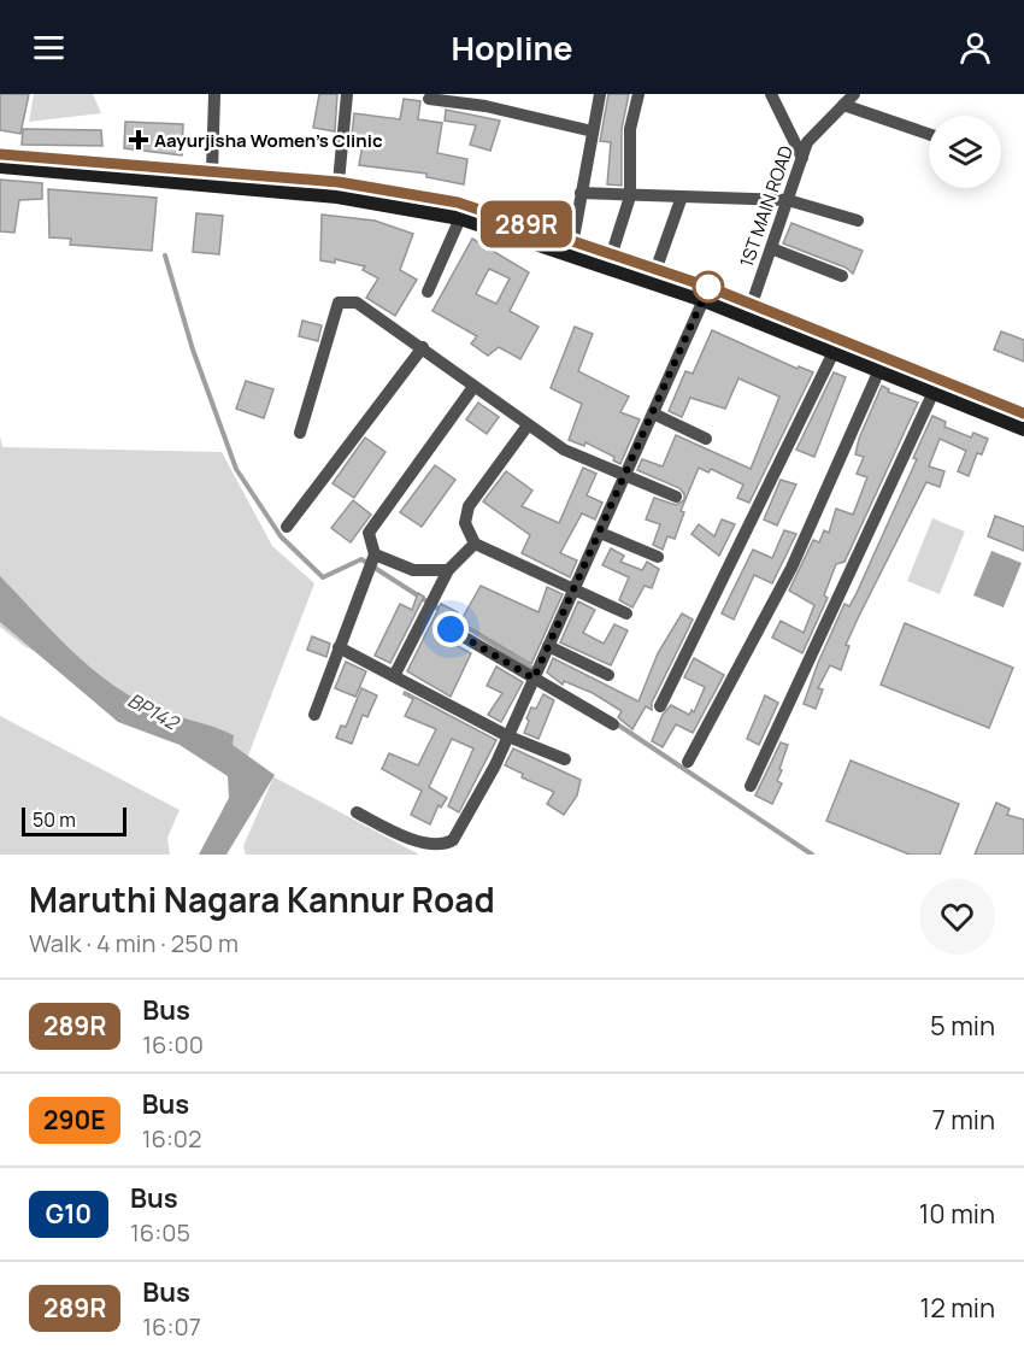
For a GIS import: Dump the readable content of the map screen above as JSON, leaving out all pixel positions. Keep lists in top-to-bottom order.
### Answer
{
  "streets": {
    "street": ["1ST MAIN ROAD"]
  },
  "water": ["BP142"],
  "places": {
    "health": ["Aayurjisha Women's Clinic"]
  },
  "lines": ["bus line 289R"],
  "scale_bar": "50 m",
  "page": {
    "header": "Hopline",
    "on_map": "289R",
    "scale": "50 m",
    "heading": ["Maruthi Nagara Kannur Road", "Walk · 4 min · 250 m"],
    "list": [
      {
        "mark": "289R",
        "name": "Bus",
        "note": "16:00",
        "value": "5 min"
      },
      {
        "mark": "290E",
        "name": "Bus",
        "note": "16:02",
        "value": "7 min"
      },
      {
        "mark": "G10",
        "name": "Bus",
        "note": "16:05",
        "value": "10 min"
      },
      {
        "mark": "289R",
        "name": "Bus",
        "note": "16:07",
        "value": "12 min"
      }
    ]
  }
}
